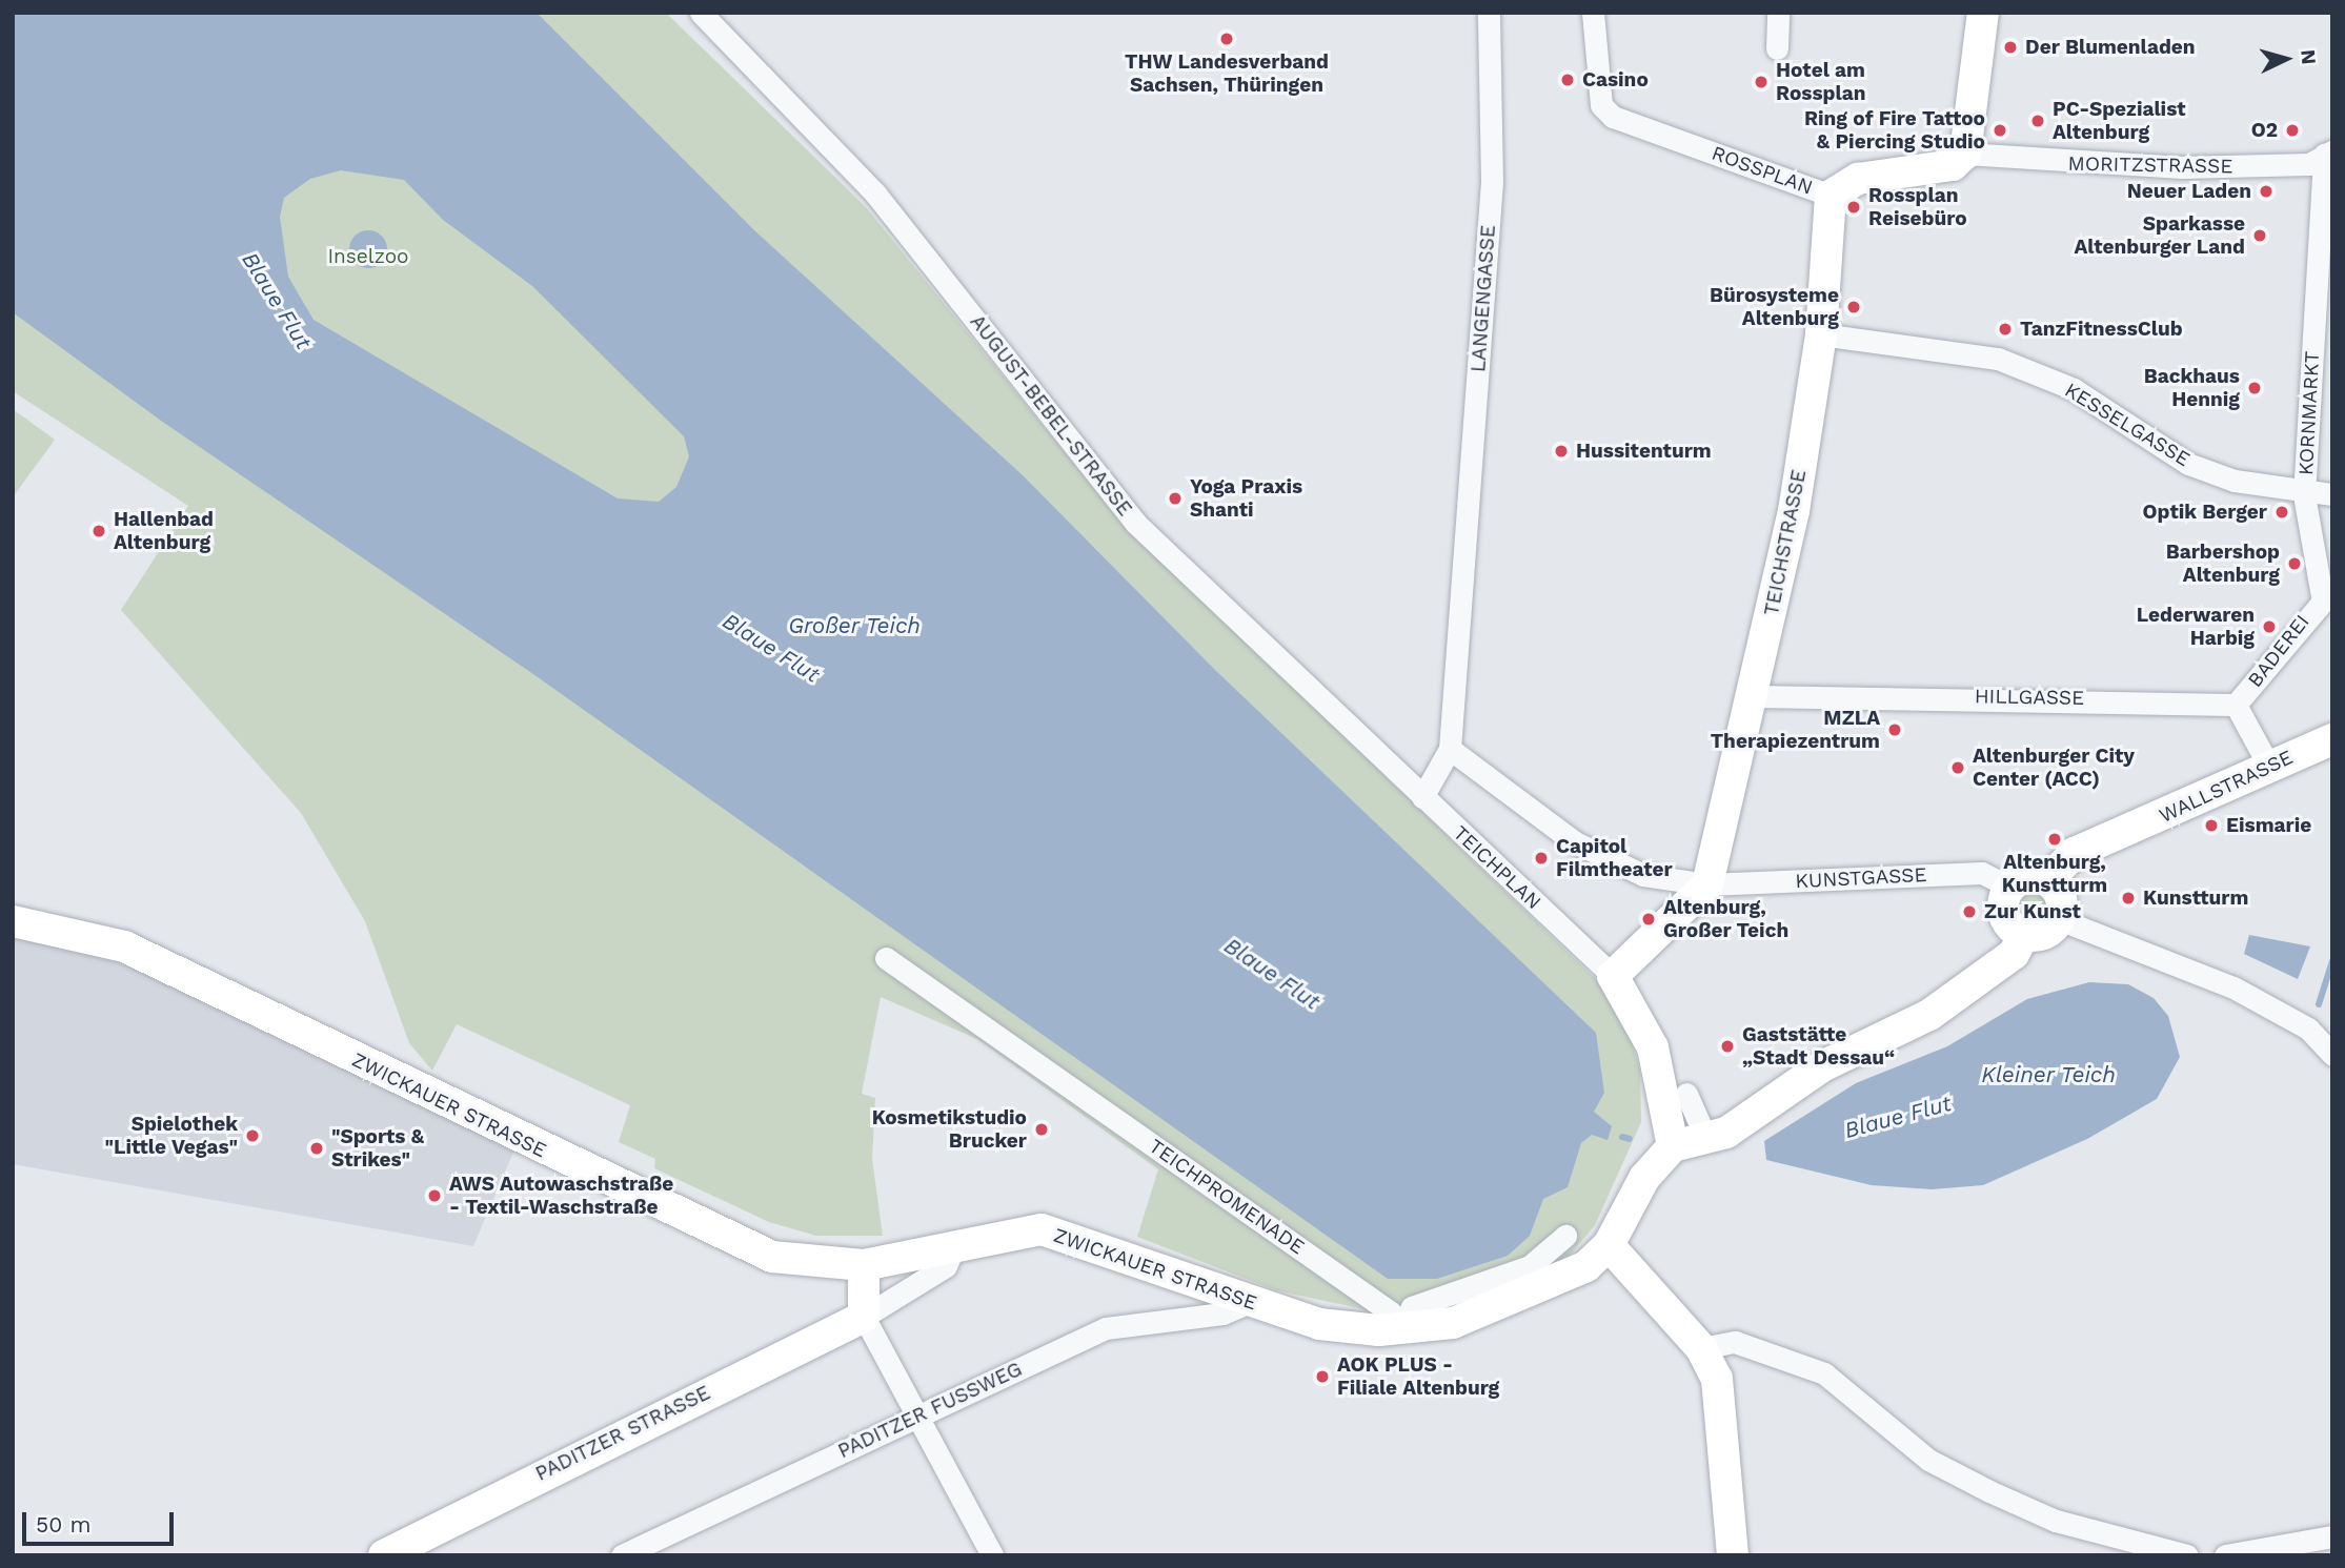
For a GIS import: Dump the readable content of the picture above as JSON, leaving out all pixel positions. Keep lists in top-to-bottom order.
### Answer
{
  "streets": {
    "street": [
      "MORITZSTRASSE",
      "ROSSPLAN",
      "LANGENGASSE",
      "KORNMARKT",
      "AUGUST-BEBEL-STRASSE",
      "KESSELGASSE",
      "TEICHSTRASSE",
      "BADEREI",
      "HILLGASSE",
      "WALLSTRASSE",
      "TEICHPLAN",
      "KUNSTGASSE",
      "ZWICKAUER STRASSE",
      "TEICHPROMENADE",
      "PADITZER FUSSWEG",
      "PADITZER STRASSE"
    ]
  },
  "crossings": [
    ["MORITZSTRASSE", "ROSSPLAN"],
    ["MORITZSTRASSE", "KORNMARKT"],
    ["ROSSPLAN", "TEICHSTRASSE"],
    ["KORNMARKT", "KESSELGASSE"],
    ["KORNMARKT", "BADEREI"],
    ["AUGUST-BEBEL-STRASSE", "TEICHPLAN"],
    ["KESSELGASSE", "TEICHSTRASSE"],
    ["KESSELGASSE", "BADEREI"],
    ["TEICHSTRASSE", "HILLGASSE"],
    ["TEICHSTRASSE", "KUNSTGASSE"],
    ["BADEREI", "HILLGASSE"],
    ["WALLSTRASSE", "KUNSTGASSE"],
    ["ZWICKAUER STRASSE", "TEICHPROMENADE"],
    ["ZWICKAUER STRASSE", "PADITZER FUSSWEG"],
    ["ZWICKAUER STRASSE", "PADITZER STRASSE"]
  ],
  "water": ["Blaue Flut", "Großer Teich", "Kleiner Teich"],
  "parks": ["Inselzoo"],
  "places": [
    "THW Landesverband Sachsen, Thüringen",
    "Der Blumenladen",
    "Casino",
    "Hotel am Rossplan",
    "PC-Spezialist Altenburg",
    "Ring of Fire Tattoo & Piercing Studio",
    "O2",
    "Neuer Laden",
    "Rossplan Reisebüro",
    "Sparkasse Altenburger Land",
    "Bürosysteme Altenburg",
    "TanzFitnessClub",
    "Backhaus Hennig",
    "Hussitenturm",
    "Yoga Praxis Shanti",
    "Optik Berger",
    "Hallenbad Altenburg",
    "Barbershop Altenburg",
    "Lederwaren Harbig",
    "MZLA Therapiezentrum",
    "Altenburger City Center (ACC)",
    "Eismarie",
    "Altenburg, Kunstturm",
    "Capitol Filmtheater",
    "Kunstturm",
    "Zur Kunst",
    "Altenburg, Großer Teich",
    "Gaststätte „Stadt Dessau“",
    "Kosmetikstudio Brucker",
    "Spielothek \"Little Vegas\"",
    "\"Sports & Strikes\"",
    "AWS Autowaschstraße - Textil-Waschstraße",
    "AOK PLUS - Filiale Altenburg"
  ],
  "scale_bar": "50 m",
  "north": "right"
}
